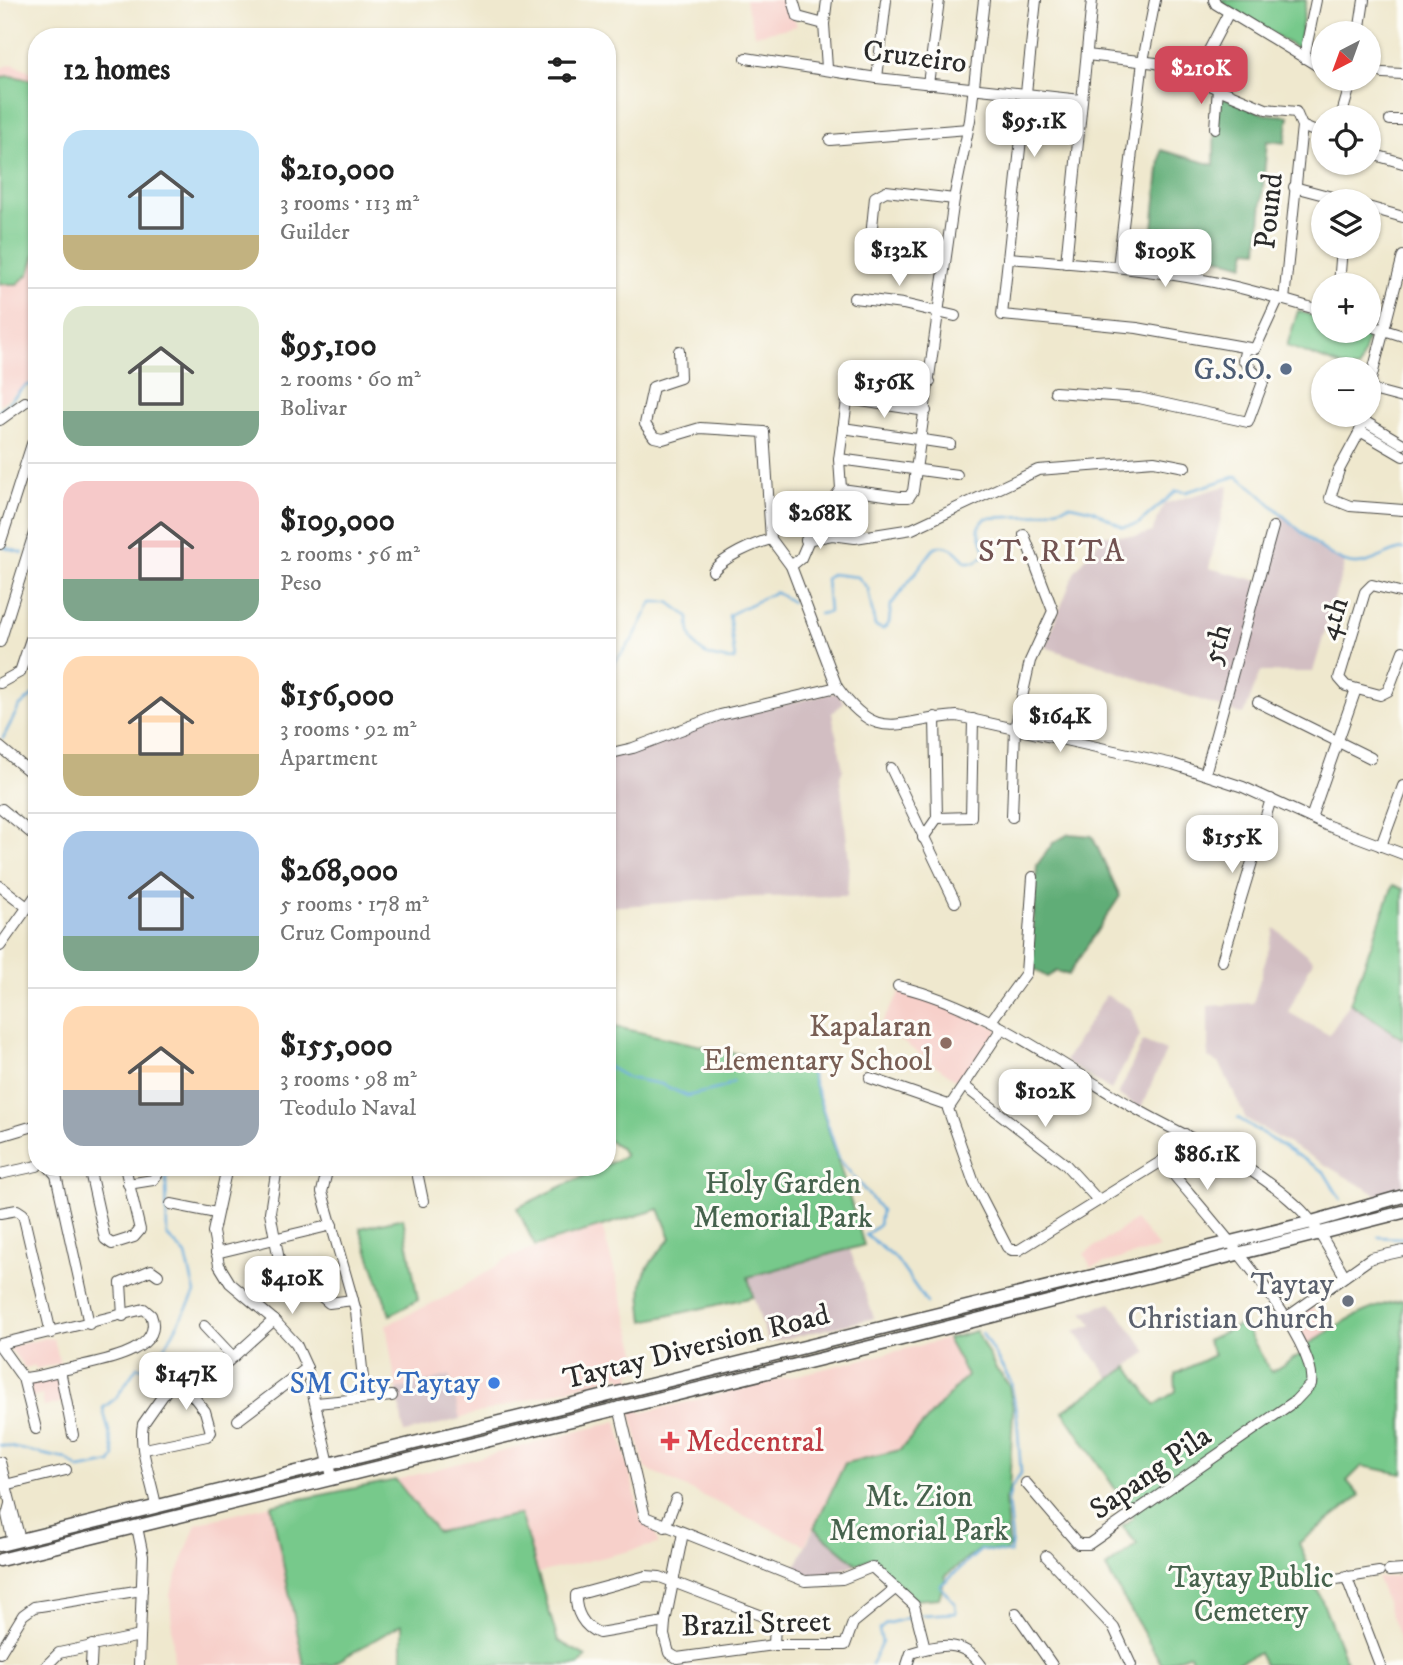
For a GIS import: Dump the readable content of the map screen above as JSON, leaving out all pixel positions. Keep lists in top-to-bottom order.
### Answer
{
  "streets": {
    "main road": ["Taytay Diversion Road"],
    "street": [
      "Cruzeiro",
      "Pound",
      "4th",
      "5th",
      "Sapang Pila",
      "Brazil Street"
    ]
  },
  "districts": ["ST. RITA"],
  "parks": ["Holy Garden Memorial Park", "Mt. Zion Memorial Park", "Taytay Public Cemetery"],
  "places": {
    "other": [
      "G.S.O.",
      "Kapalaran Elementary School",
      "Taytay Christian Church",
      "SM City Taytay"
    ],
    "health": ["Medcentral"]
  },
  "north": "bottom left",
  "page": {
    "map_buttons": ["+", "−"],
    "heading": "12 homes",
    "price": [
      "$210K",
      "$95.1K",
      "$132K",
      "$109K",
      "$156K",
      "$268K",
      "$164K",
      "$155K",
      "$102K",
      "$86.1K",
      "$410K",
      "$147K"
    ],
    "list": [
      {
        "name": "$210,000",
        "note": "3 rooms · 113 m² · Guilder"
      },
      {
        "name": "$95,100",
        "note": "2 rooms · 60 m² · Bolivar"
      },
      {
        "name": "$109,000",
        "note": "2 rooms · 56 m² · Peso"
      },
      {
        "name": "$156,000",
        "note": "3 rooms · 92 m² · Apartment"
      },
      {
        "name": "$268,000",
        "note": "5 rooms · 178 m² · Cruz Compound"
      },
      {
        "name": "$155,000",
        "note": "3 rooms · 98 m² · Teodulo Naval"
      }
    ]
  }
}
